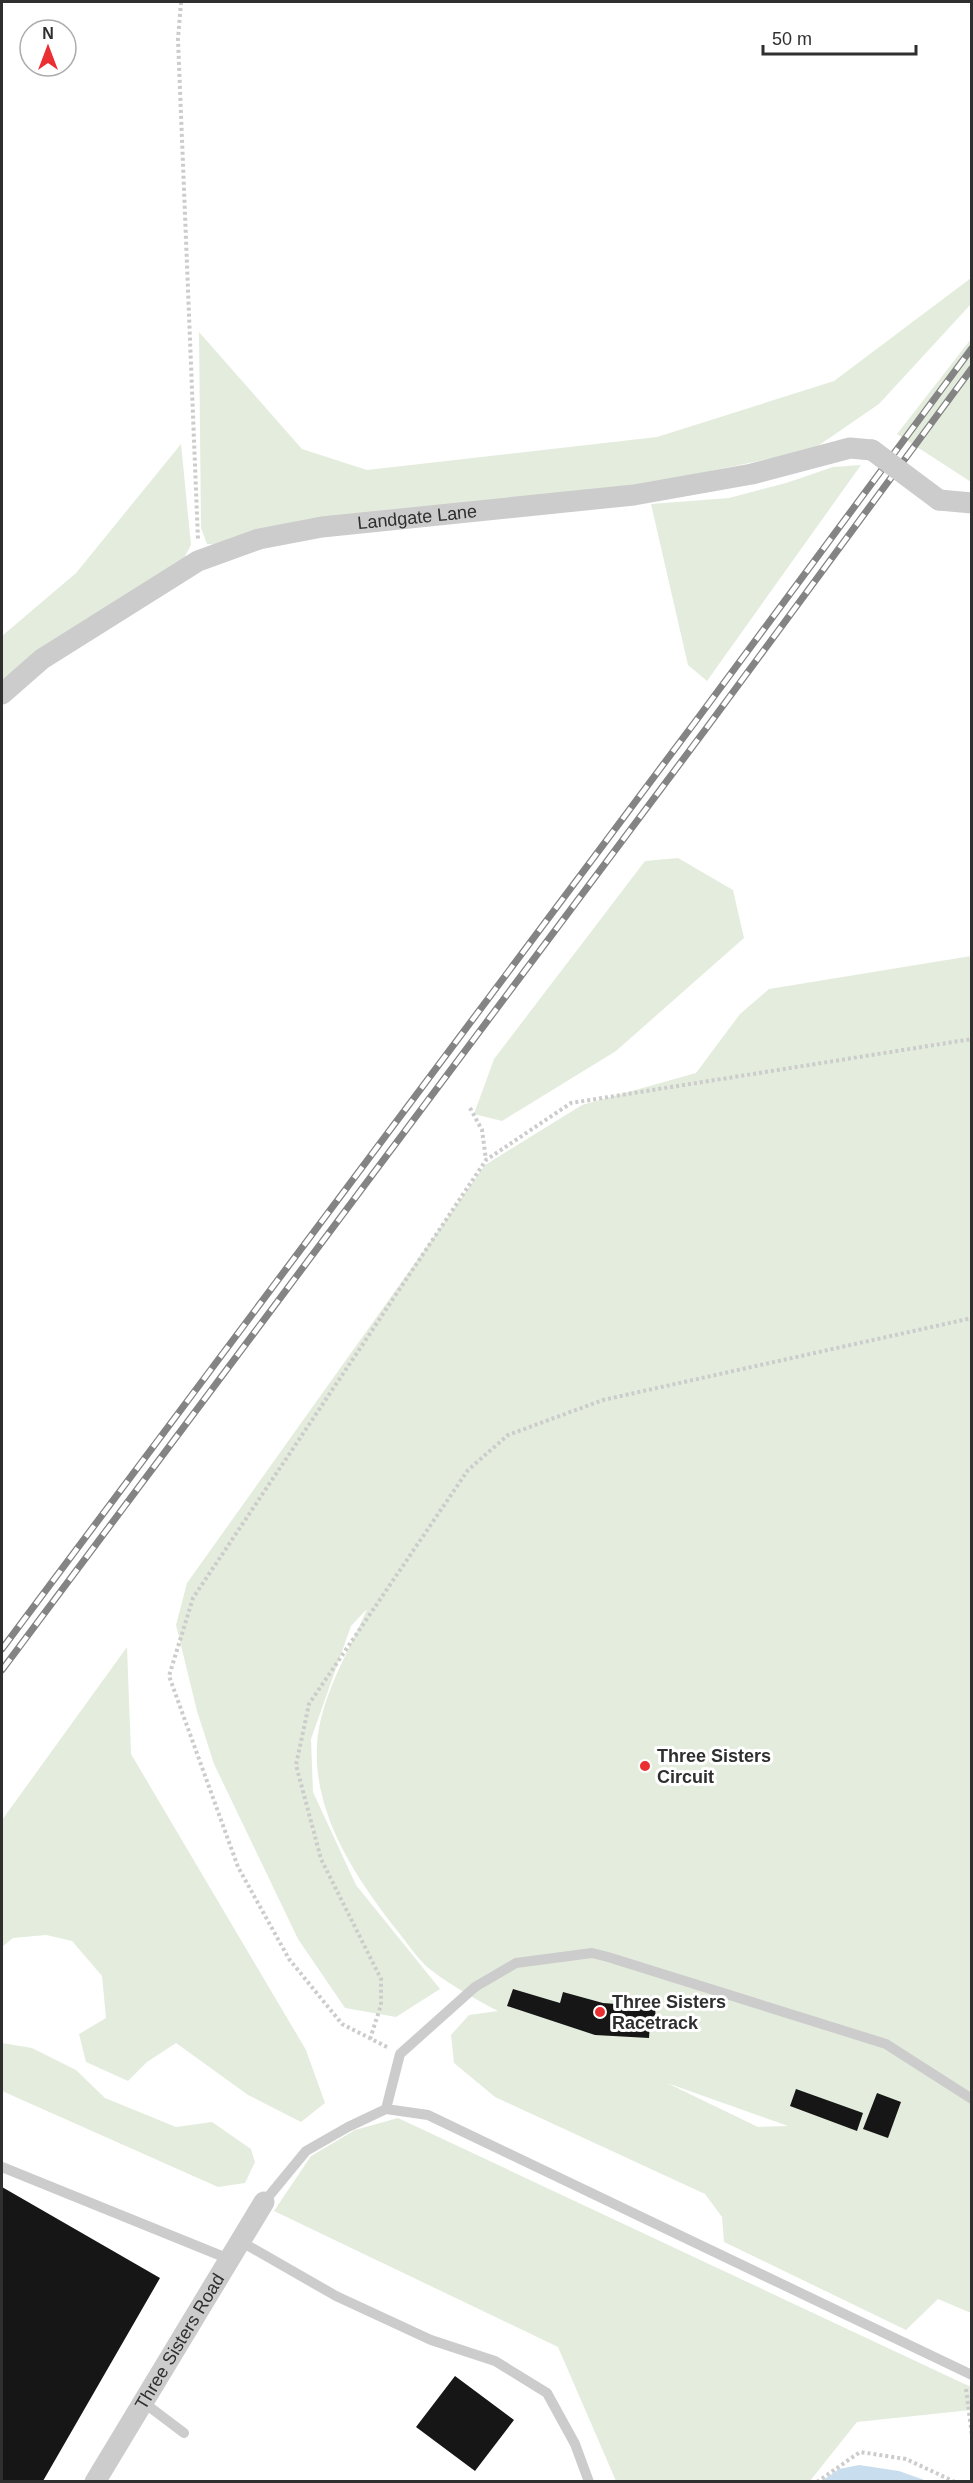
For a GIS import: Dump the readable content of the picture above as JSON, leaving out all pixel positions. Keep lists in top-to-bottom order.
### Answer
{
  "streets": {
    "street": ["Landgate Lane", "Three Sisters Road"]
  },
  "places": ["Three Sisters Circuit", "Three Sisters Racetrack"],
  "scale_bar": "50 m",
  "north": "top"
}
